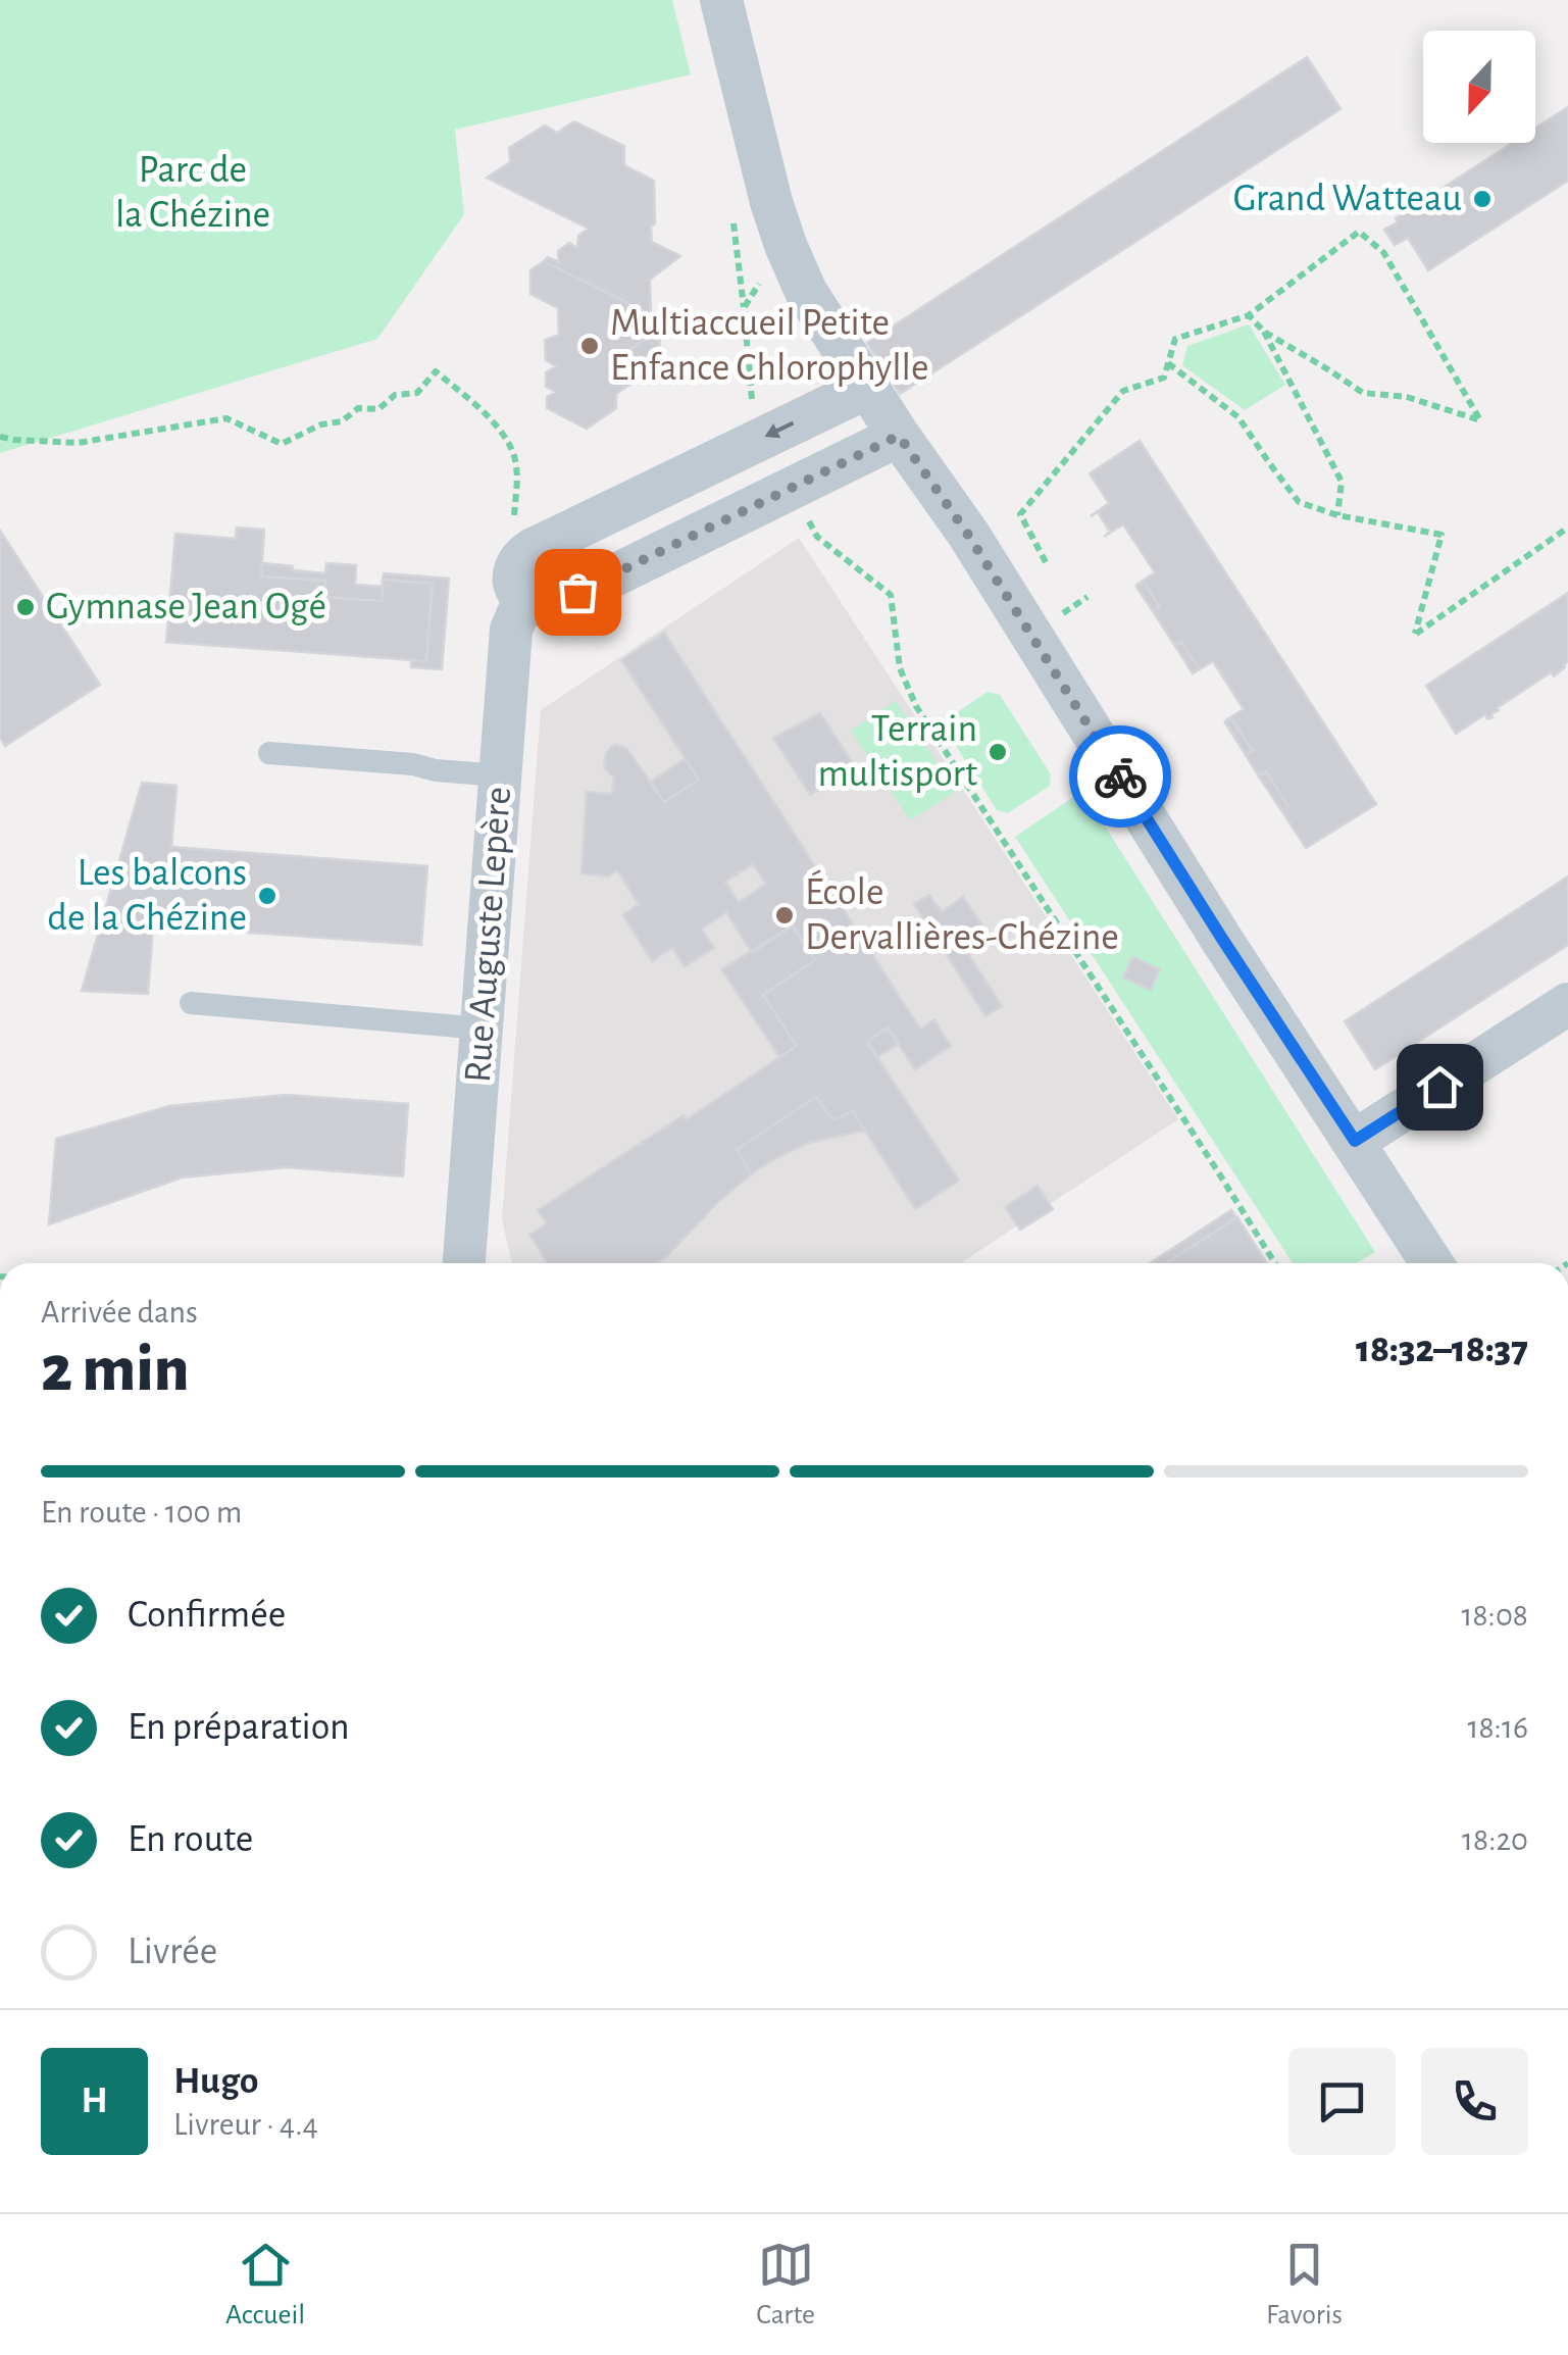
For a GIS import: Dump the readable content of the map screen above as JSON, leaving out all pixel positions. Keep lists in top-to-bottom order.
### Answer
{
  "streets": {
    "street": ["Rue Auguste Lepère"]
  },
  "parks": ["Parc de la Chézine"],
  "places": [
    "Grand Watteau",
    "Multiaccueil Petite Enfance Chlorophylle",
    "Gymnase Jean Ogé",
    "Terrain multisport",
    "Les balcons de la Chézine",
    "École Dervallières-Chézine"
  ],
  "north": "bottom",
  "page": {
    "heading": ["2 min", "Arrivée dans", "18:32–18:37"],
    "panel": ["Hugo", "Livreur · 4.4"],
    "bar": "En route · 100 m",
    "list": [
      ["Confirmée", "18:08"],
      ["En préparation", "18:16"],
      ["En route", "18:20"],
      "Livrée"
    ],
    "round": "H",
    "tabs": ["Accueil", "Carte", "Favoris"]
  }
}
